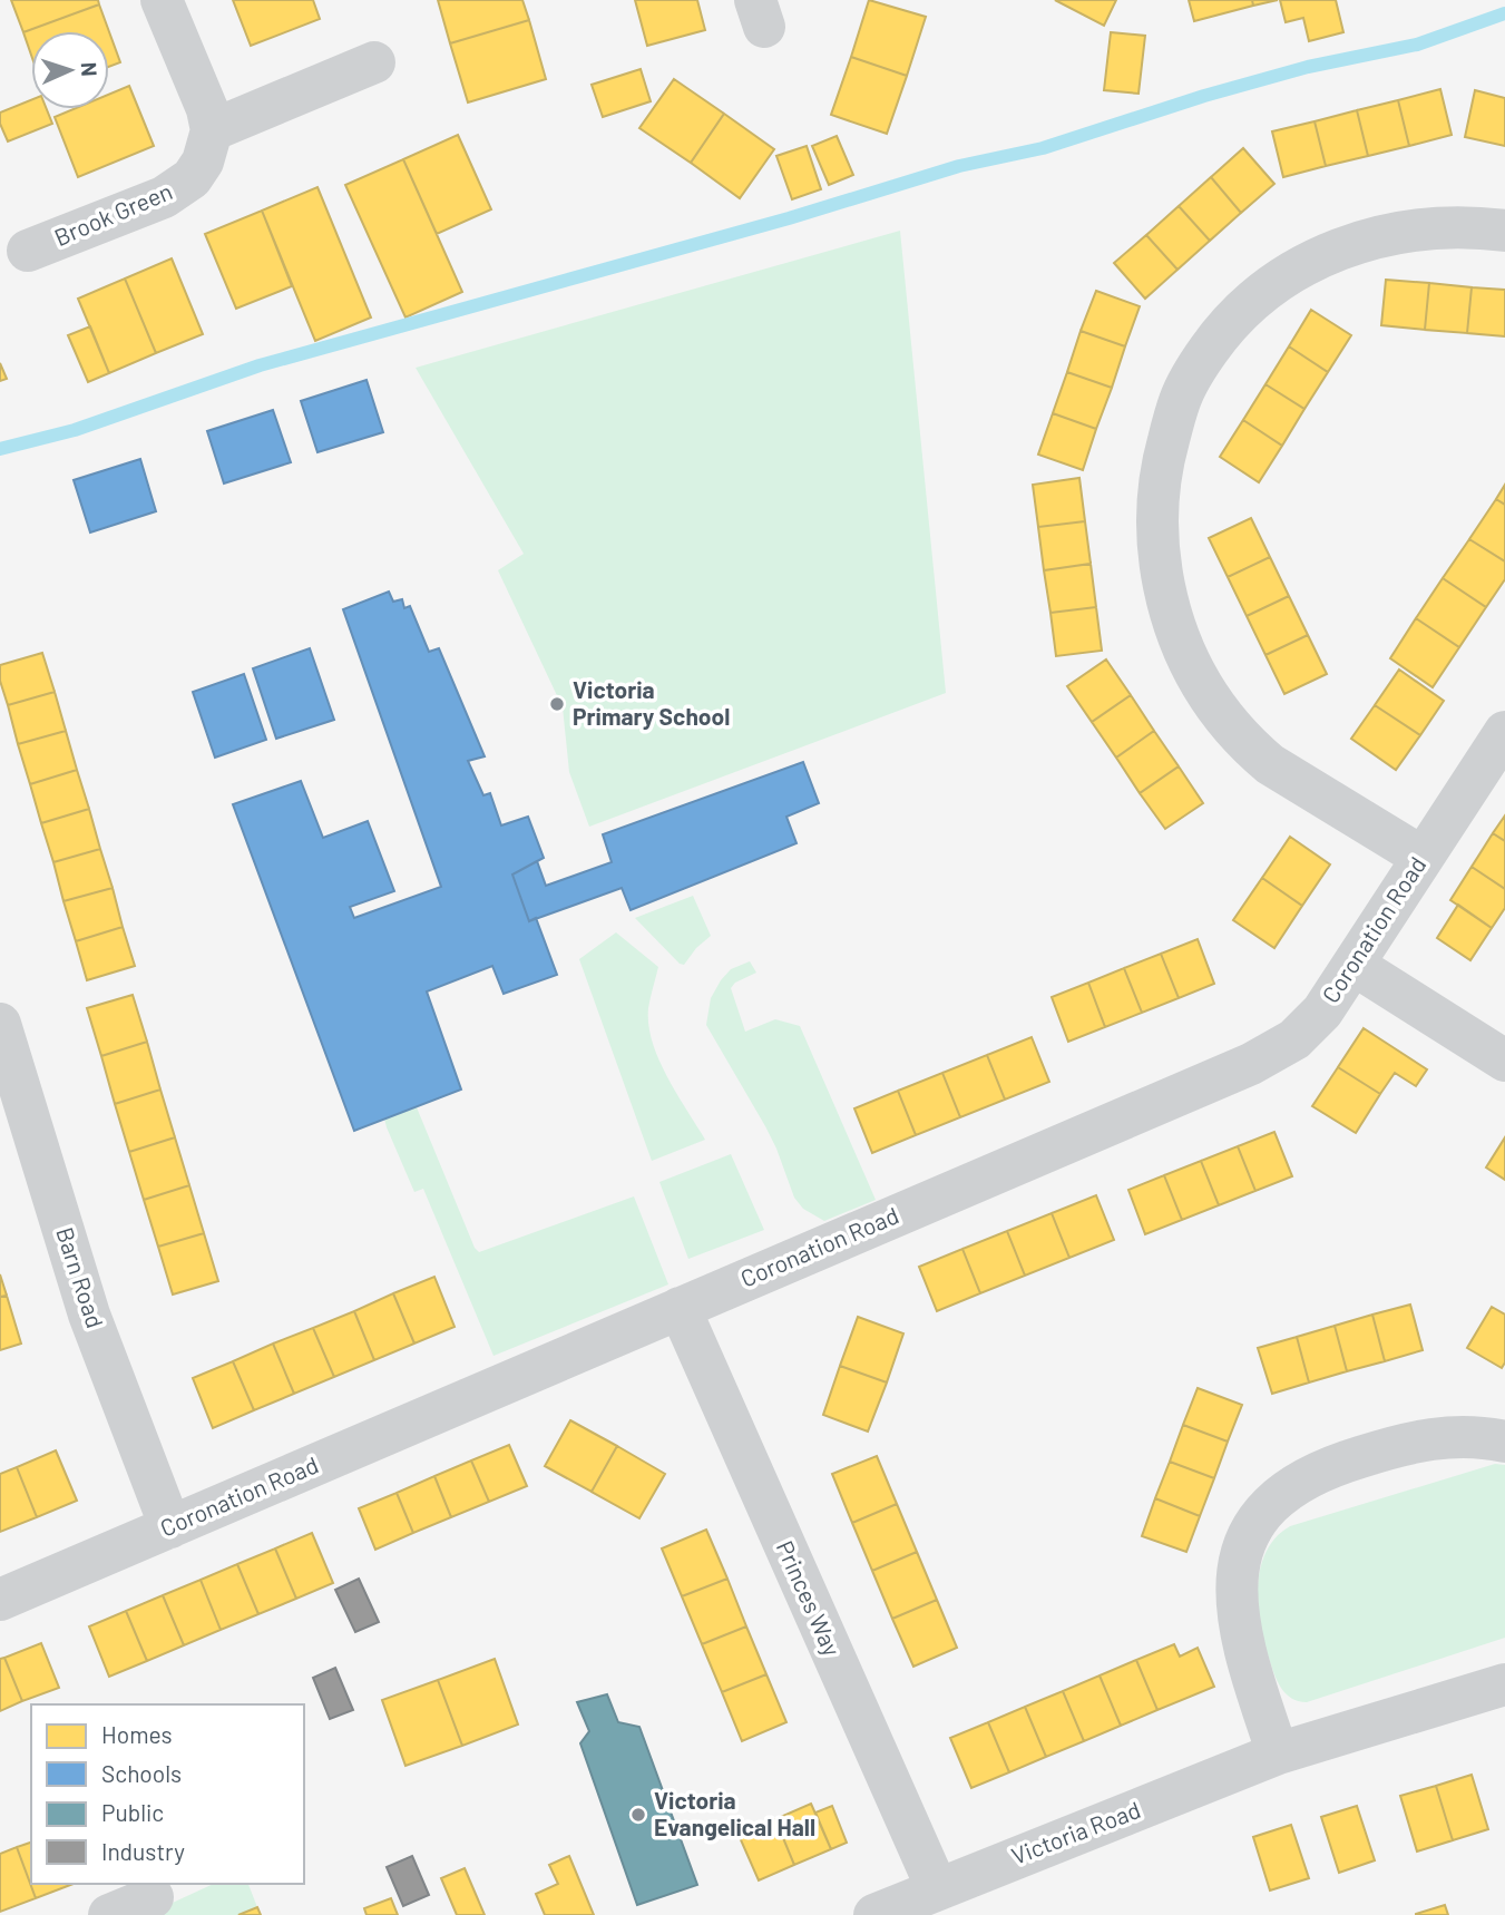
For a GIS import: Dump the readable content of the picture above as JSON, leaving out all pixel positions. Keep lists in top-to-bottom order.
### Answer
{
  "streets": {
    "street": [
      "Brook Green",
      "Coronation Road",
      "Barn Road",
      "Princes Way",
      "Victoria Road"
    ]
  },
  "crossings": [
    ["Coronation Road", "Barn Road"],
    ["Coronation Road", "Princes Way"],
    ["Princes Way", "Victoria Road"]
  ],
  "places": ["Victoria Primary School", "Victoria Evangelical Hall"],
  "legend": [
    "Homes",
    "Schools",
    "Public",
    "Industry"
  ],
  "north": "right"
}
